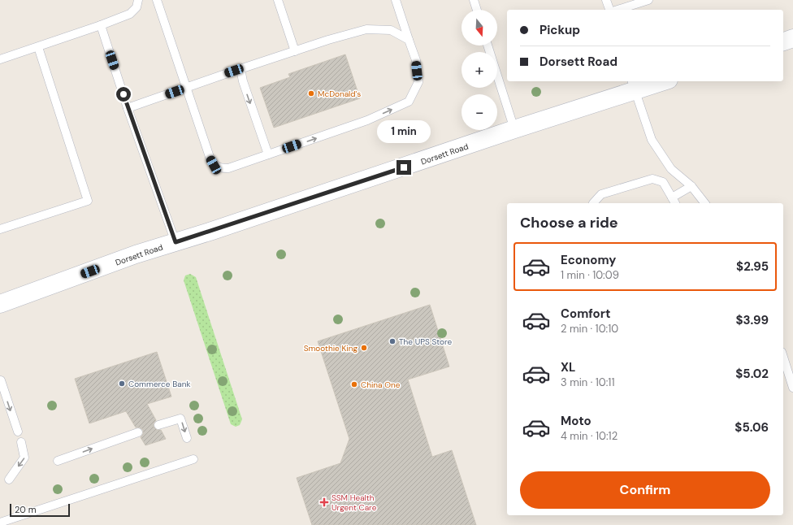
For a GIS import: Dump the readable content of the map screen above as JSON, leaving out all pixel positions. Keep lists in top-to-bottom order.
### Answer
{
  "streets": {
    "main road": ["Dorsett Road"]
  },
  "places": {
    "other": [
      "McDonald's",
      "The UPS Store",
      "Smoothie King",
      "Commerce Bank",
      "China One"
    ],
    "health": ["SSM Health Urgent Care"]
  },
  "scale_bar": "20 m",
  "north": "bottom",
  "page": {
    "map_buttons": ["+", "−"],
    "banner": ["Pickup", "Dorsett Road"],
    "bubble": "1 min",
    "heading": "Choose a ride",
    "list": [
      {
        "name": "Economy",
        "note": "1 min · 10:09",
        "value": "$2.95"
      },
      {
        "name": "Comfort",
        "note": "2 min · 10:10",
        "value": "$3.99"
      },
      {
        "name": "XL",
        "note": "3 min · 10:11",
        "value": "$5.02"
      },
      {
        "name": "Moto",
        "note": "4 min · 10:12",
        "value": "$5.06"
      }
    ],
    "buttons": "Confirm",
    "scale": "20 m"
  }
}
